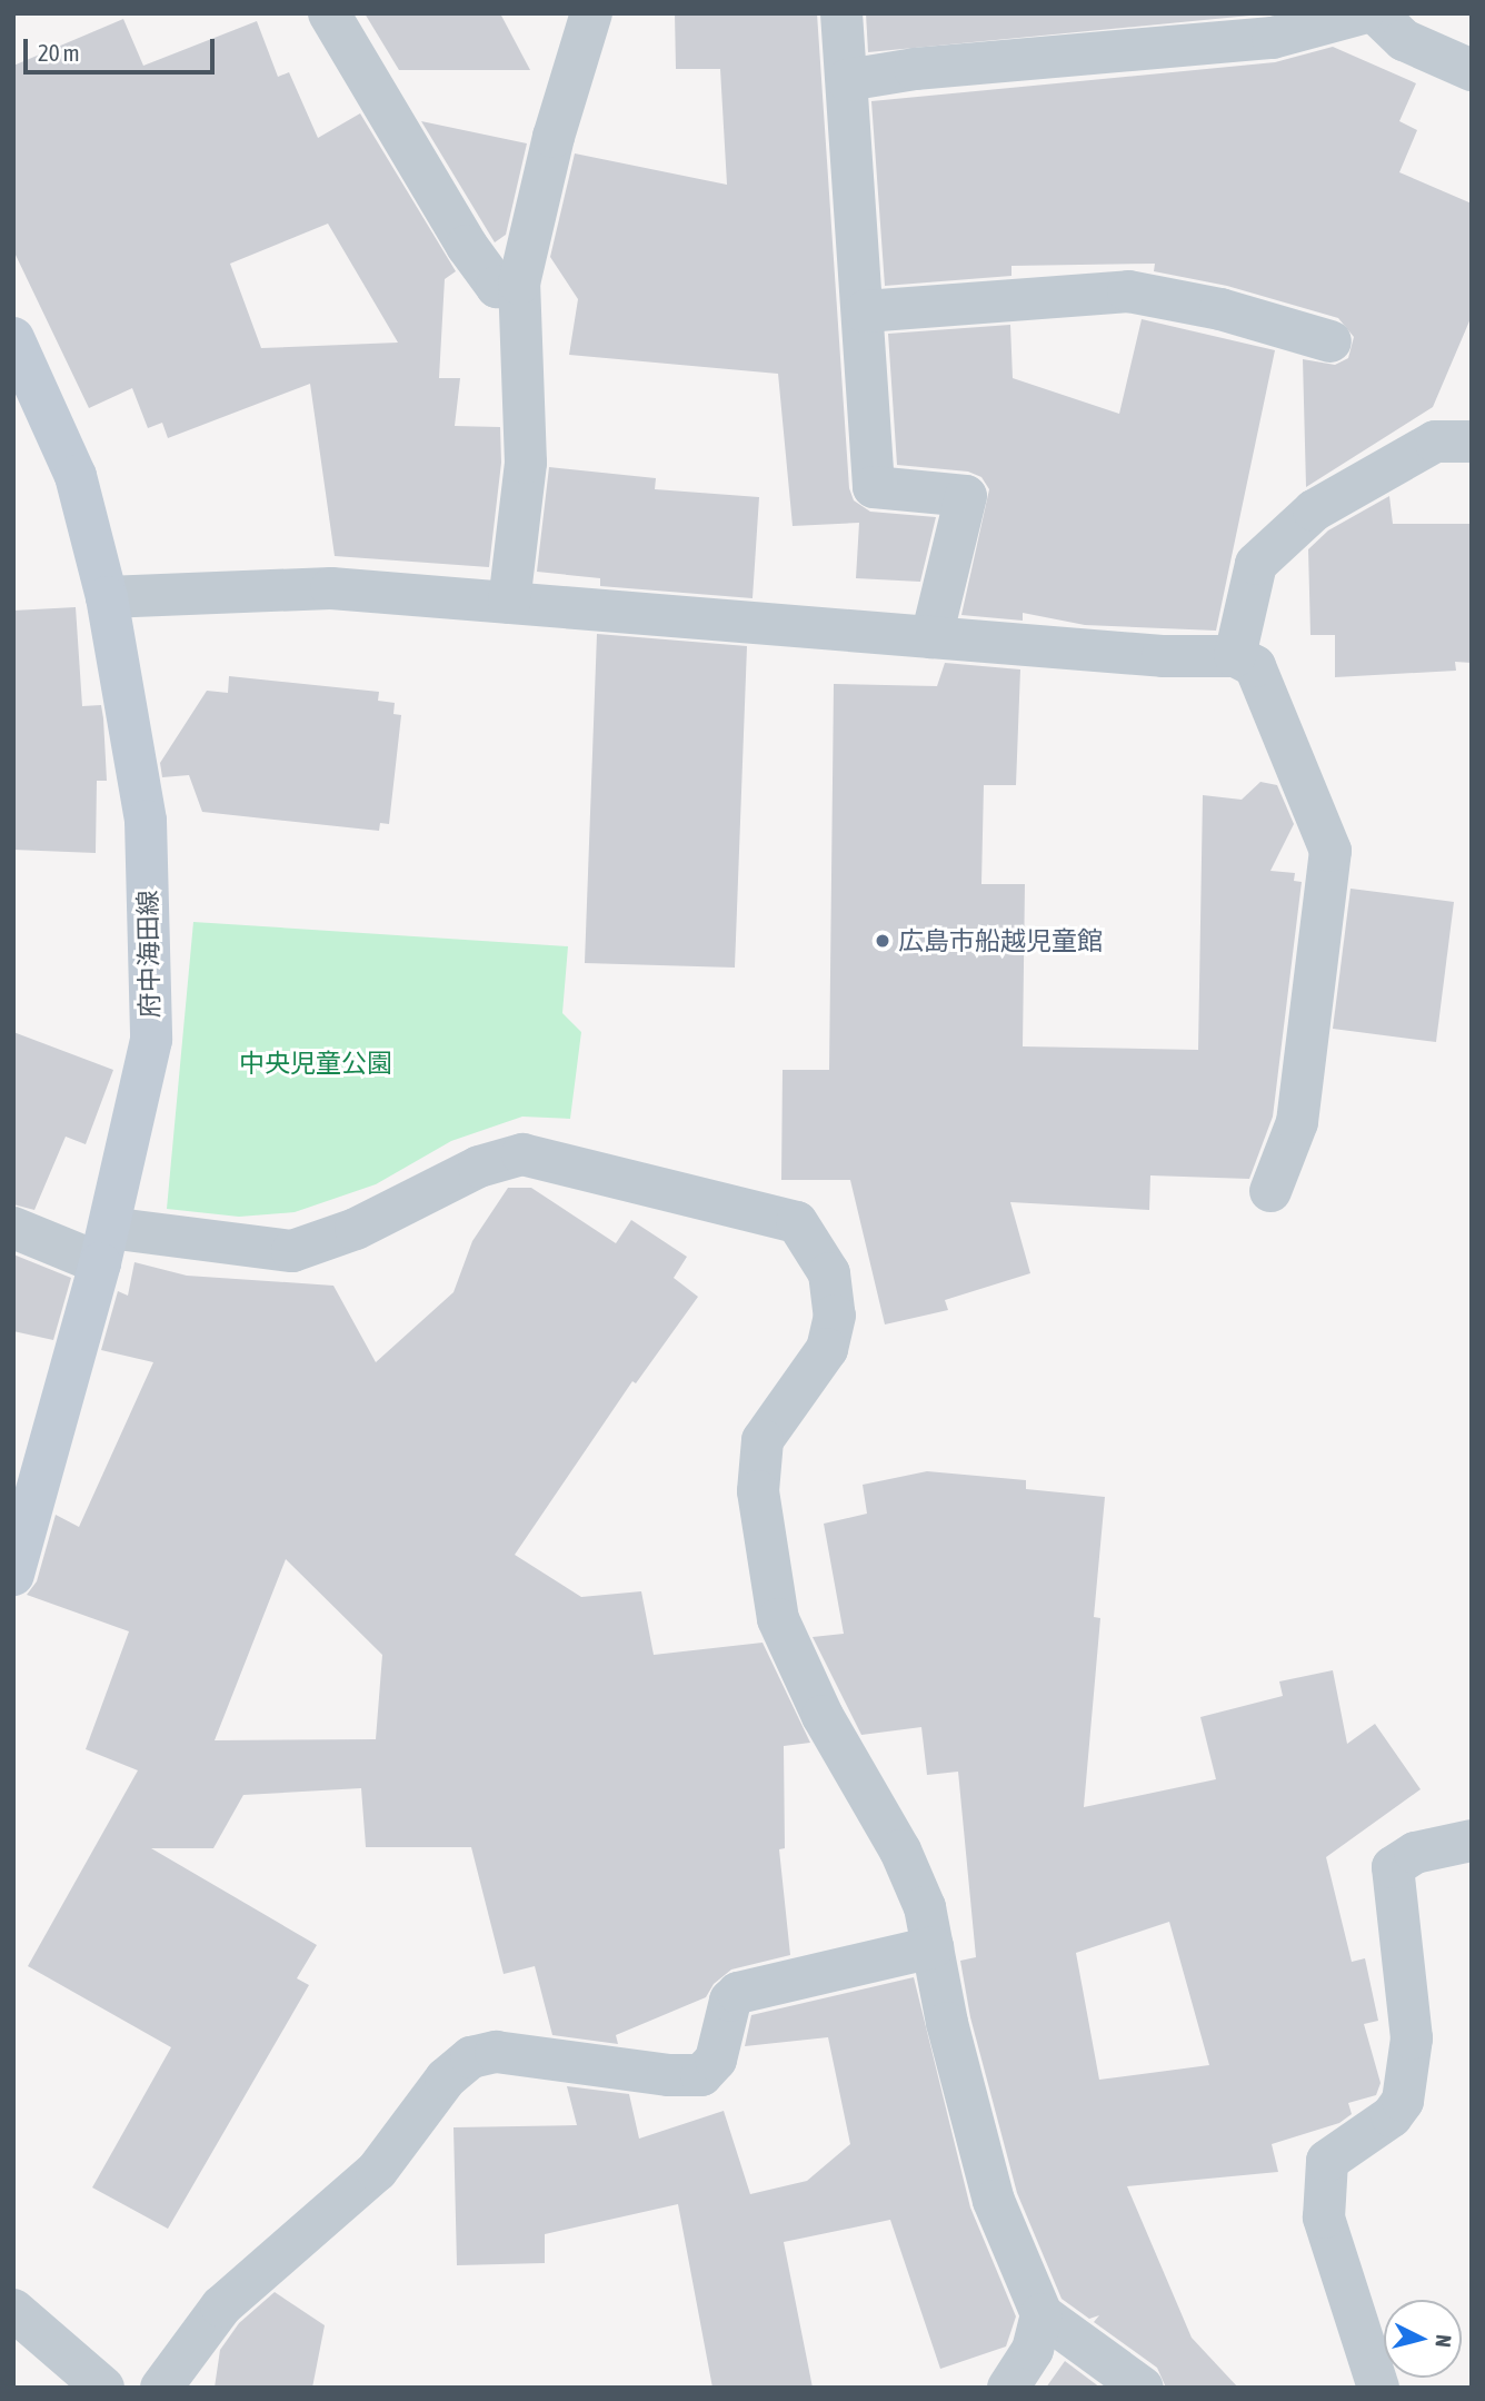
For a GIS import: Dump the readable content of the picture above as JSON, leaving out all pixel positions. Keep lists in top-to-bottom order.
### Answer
{
  "streets": {
    "main road": ["府中海田線"]
  },
  "parks": ["中央児童公園"],
  "places": ["広島市船越児童館"],
  "scale_bar": "20 m",
  "north": "right"
}
